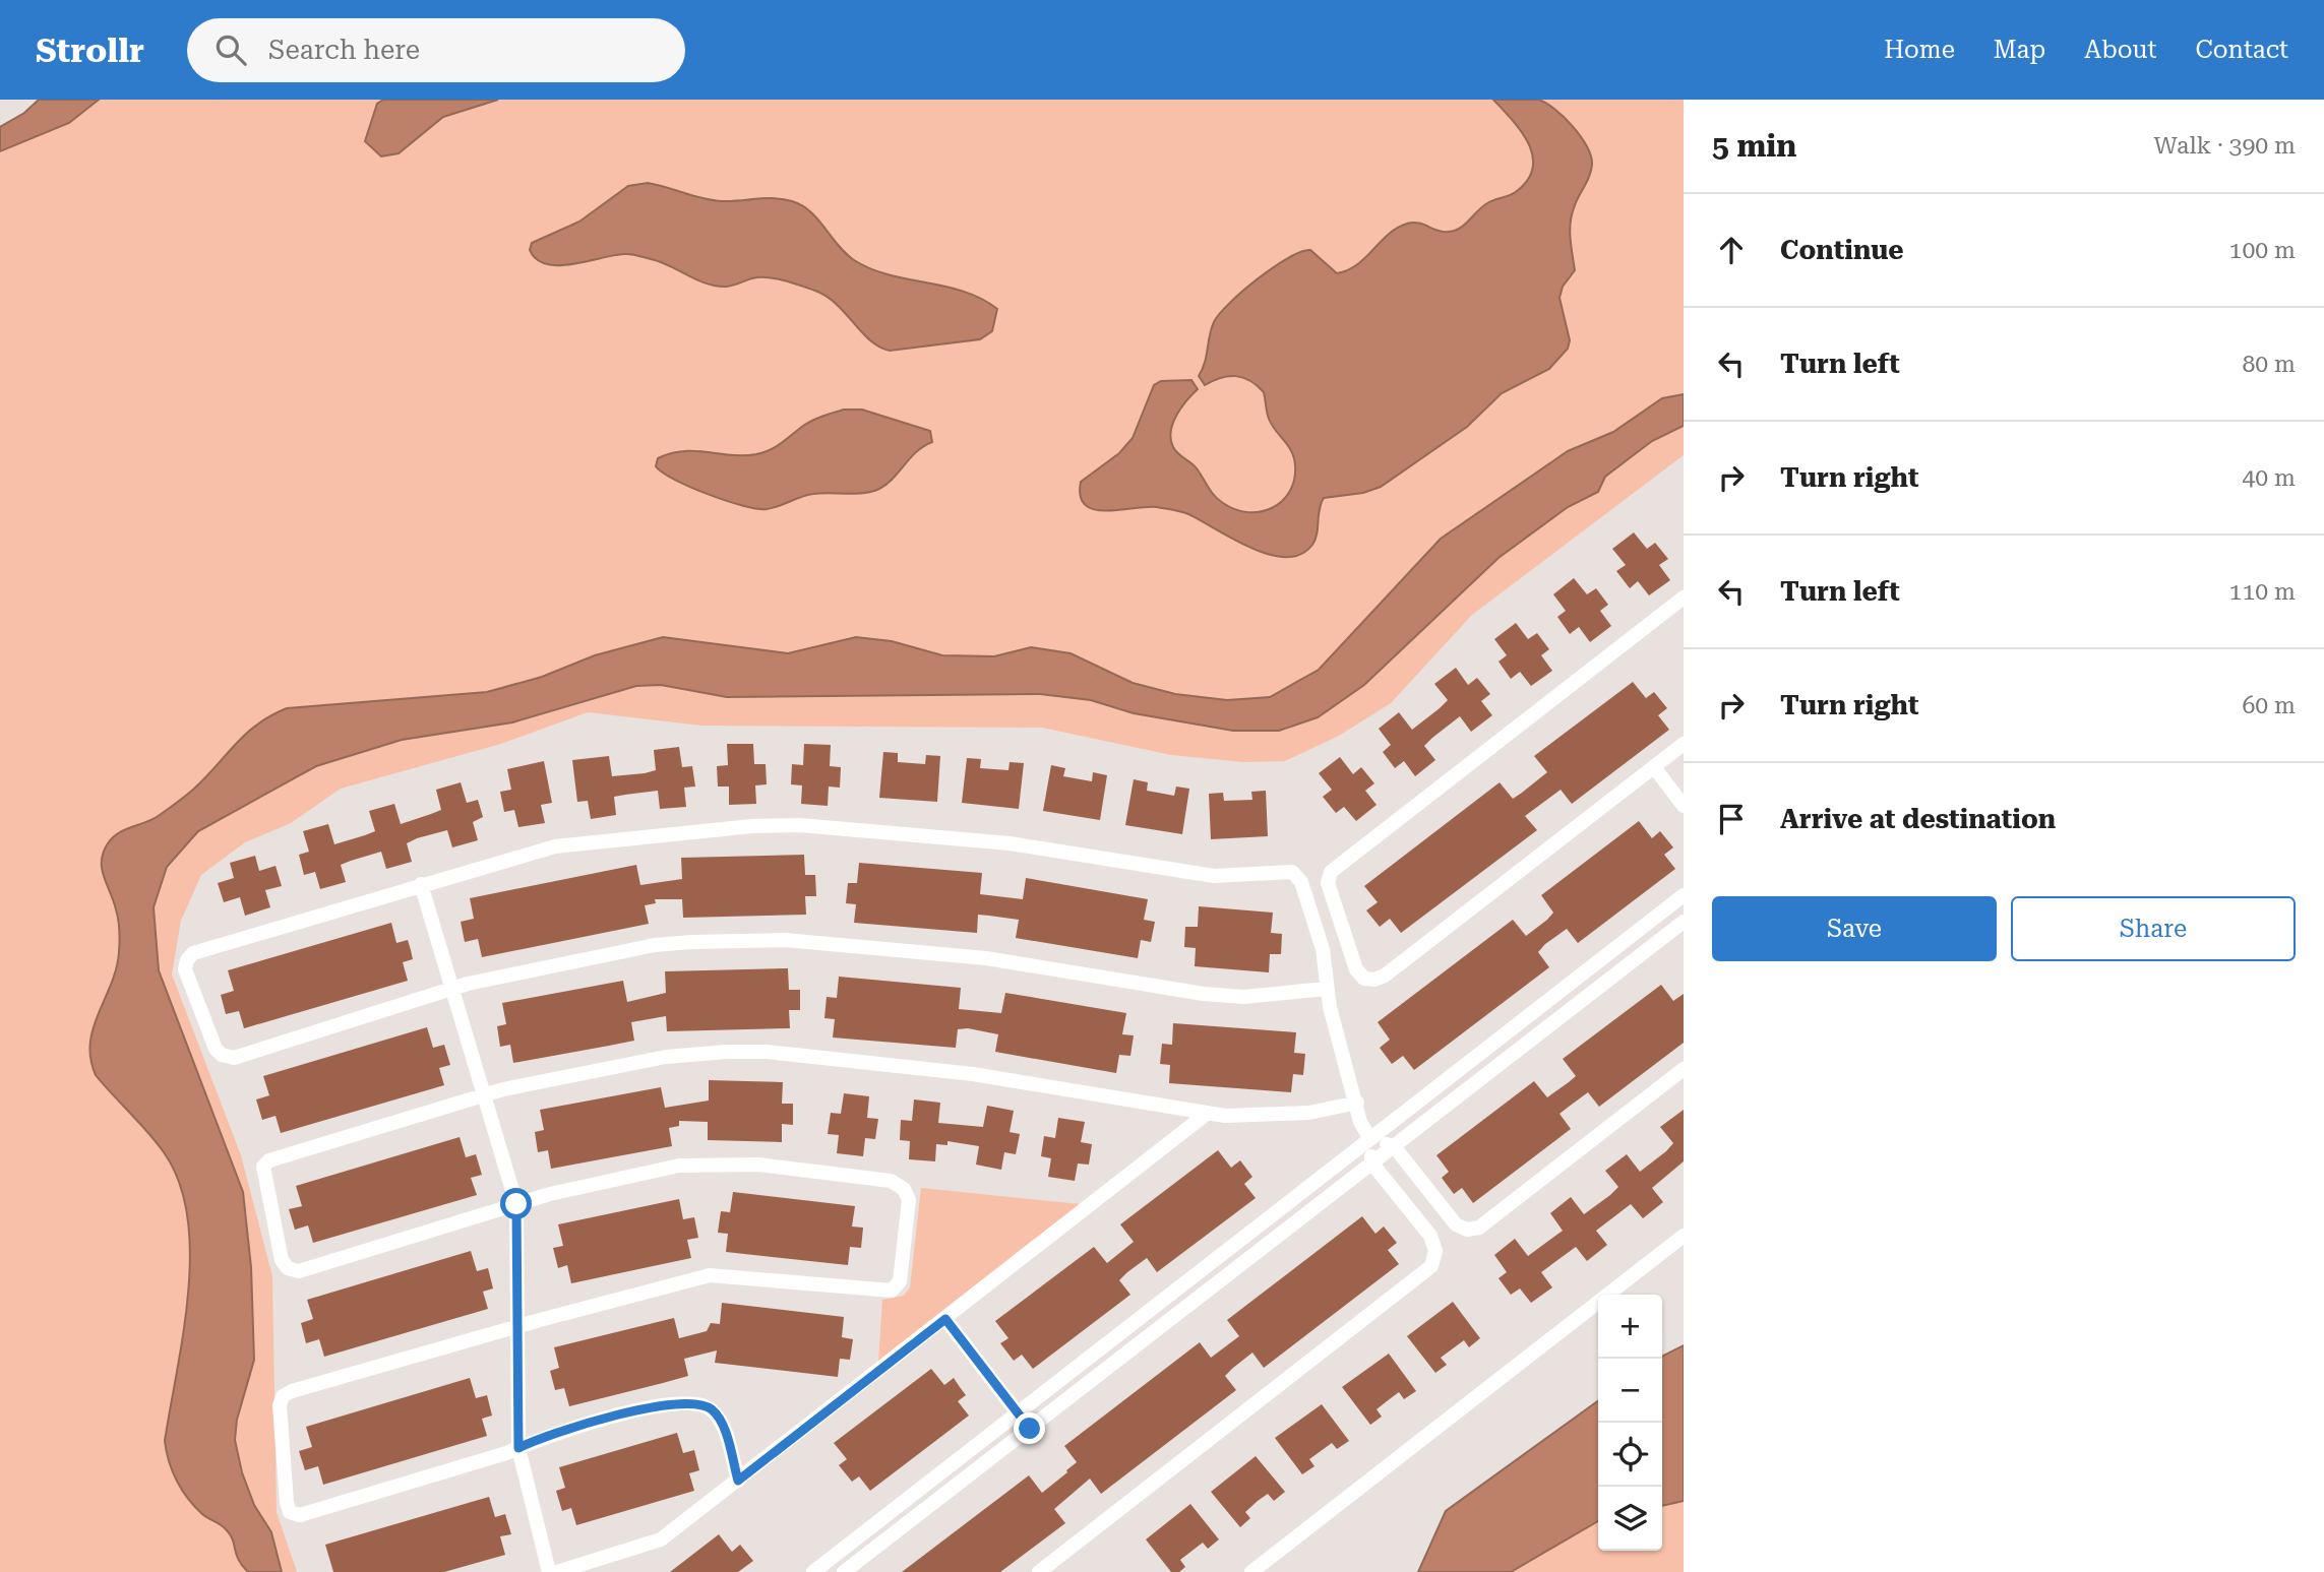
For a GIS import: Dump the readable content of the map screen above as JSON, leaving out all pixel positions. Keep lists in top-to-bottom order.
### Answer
{
  "page": {
    "header": "Strollr",
    "search": "Search here",
    "nav": [
      "Home",
      "Map",
      "About",
      "Contact"
    ],
    "heading": ["5 min", "Walk · 390 m"],
    "list": [
      ["Continue", "100 m"],
      ["Turn left", "80 m"],
      ["Turn right", "40 m"],
      ["Turn left", "110 m"],
      ["Turn right", "60 m"],
      "Arrive at destination"
    ],
    "buttons": ["Save", "Share"],
    "map_buttons": ["+", "−"]
  }
}
